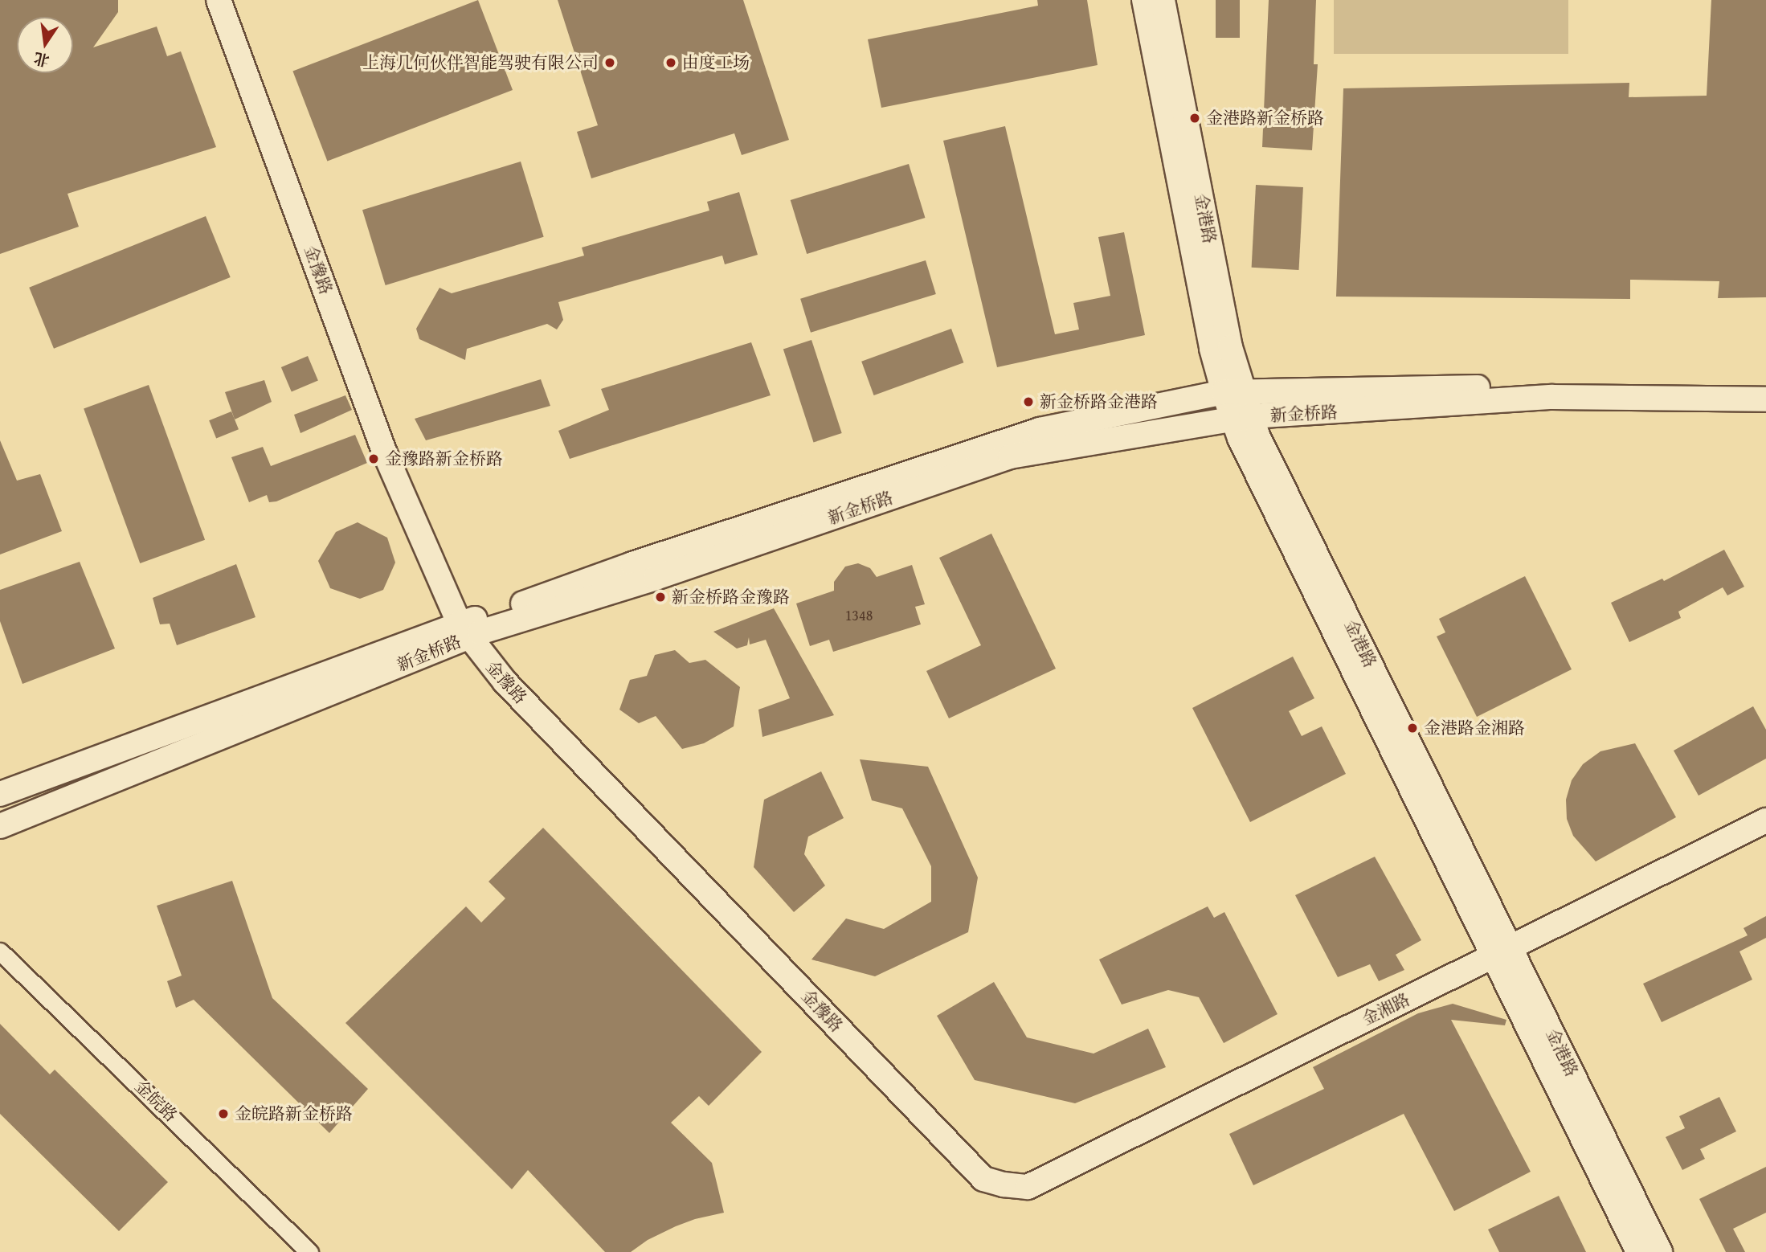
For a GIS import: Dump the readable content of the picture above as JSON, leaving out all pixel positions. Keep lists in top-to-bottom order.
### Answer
{
  "streets": {
    "street": [
      "金港路",
      "金豫路",
      "新金桥路",
      "金湘路",
      "金皖路"
    ]
  },
  "crossings": [
    ["金港路", "新金桥路"],
    ["金港路", "金湘路"],
    ["金豫路", "新金桥路"],
    ["金豫路", "金湘路"]
  ],
  "places": [
    "上海几何伙伴智能驾驶有限公司",
    "由度工场",
    "金港路新金桥路",
    "新金桥路金港路",
    "金豫路新金桥路",
    "新金桥路金豫路",
    "金港路金湘路",
    "金皖路新金桥路"
  ],
  "house_numbers": ["1348"],
  "north": "bottom"
}
